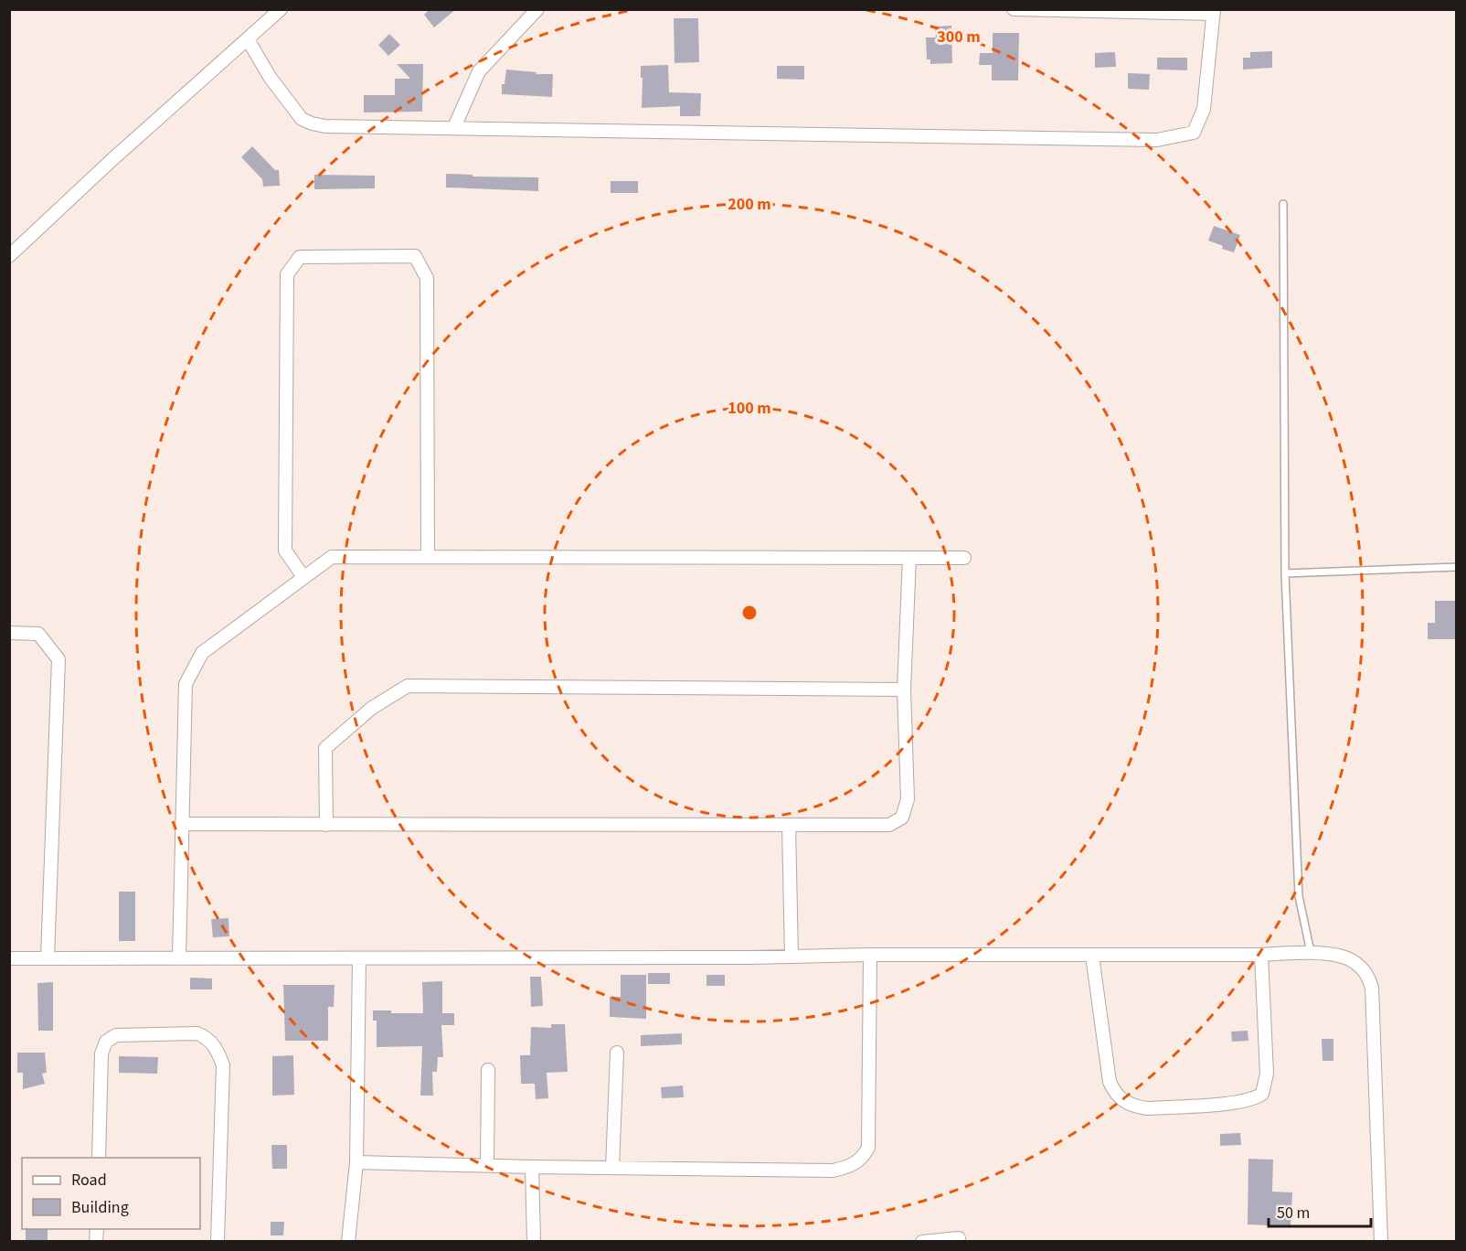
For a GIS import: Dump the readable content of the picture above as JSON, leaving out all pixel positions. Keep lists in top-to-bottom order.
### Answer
{
  "legend": ["Road", "Building"],
  "scale_bar": "50 m",
  "rings": ["300 m", "200 m", "100 m"]
}
